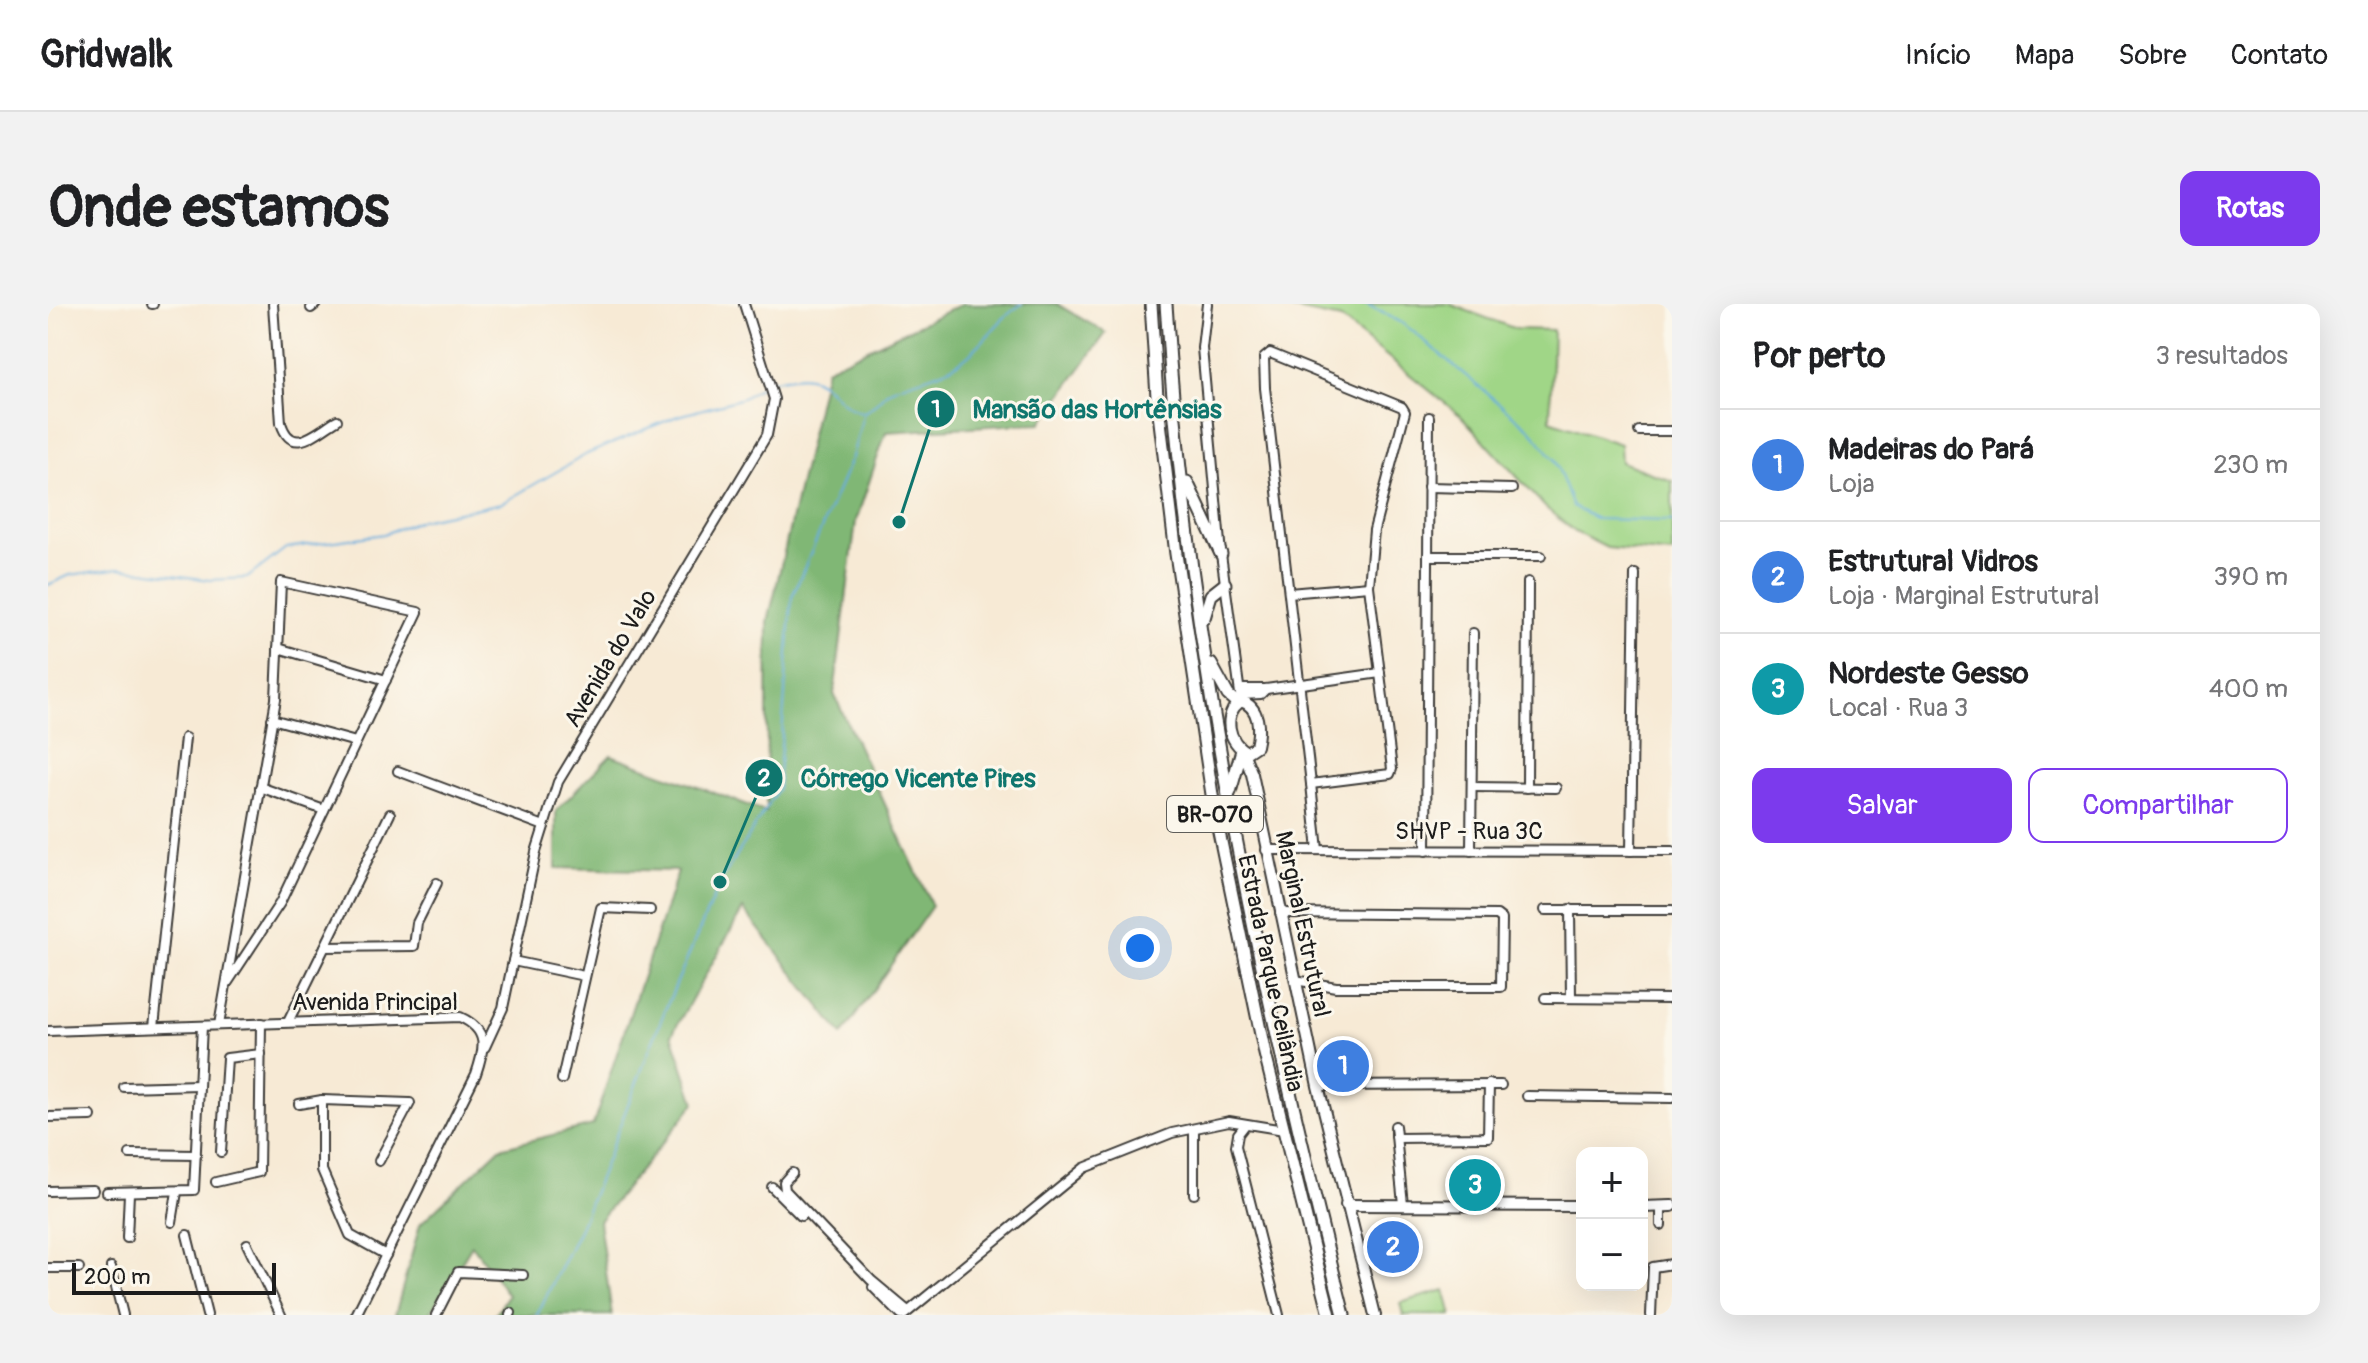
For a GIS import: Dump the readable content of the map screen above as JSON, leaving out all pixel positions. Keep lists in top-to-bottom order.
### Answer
{
  "streets": {
    "highway": ["BR-070", "Estrada Parque Ceilândia"],
    "main road": ["Marginal Estrutural"],
    "street": ["Avenida do Valo", "SHVP - Rua 3C", "Avenida Principal"]
  },
  "crossings": [
    ["Avenida do Valo", "Avenida Principal"],
    ["SHVP - Rua 3C", "Marginal Estrutural"]
  ],
  "places": ["Mansão das Hortênsias", "Córrego Vicente Pires"],
  "scale_bar": "200 m",
  "page": {
    "header": "Gridwalk",
    "nav": [
      "Início",
      "Mapa",
      "Sobre",
      "Contato"
    ],
    "buttons": [
      "Rotas",
      ["Salvar", "Compartilhar"]
    ],
    "title": "Onde estamos",
    "heading": ["Por perto", "3 resultados"],
    "list": [
      {
        "mark": "1",
        "name": "Madeiras do Pará",
        "note": "Loja",
        "value": "230 m"
      },
      {
        "mark": "2",
        "name": "Estrutural Vidros",
        "note": "Loja · Marginal Estrutural",
        "value": "390 m"
      },
      {
        "mark": "3",
        "name": "Nordeste Gesso",
        "note": "Local · Rua 3",
        "value": "400 m"
      }
    ],
    "pins": ["1", "3", "2"],
    "map_buttons": ["+", "−"],
    "scale": "200 m"
  }
}
